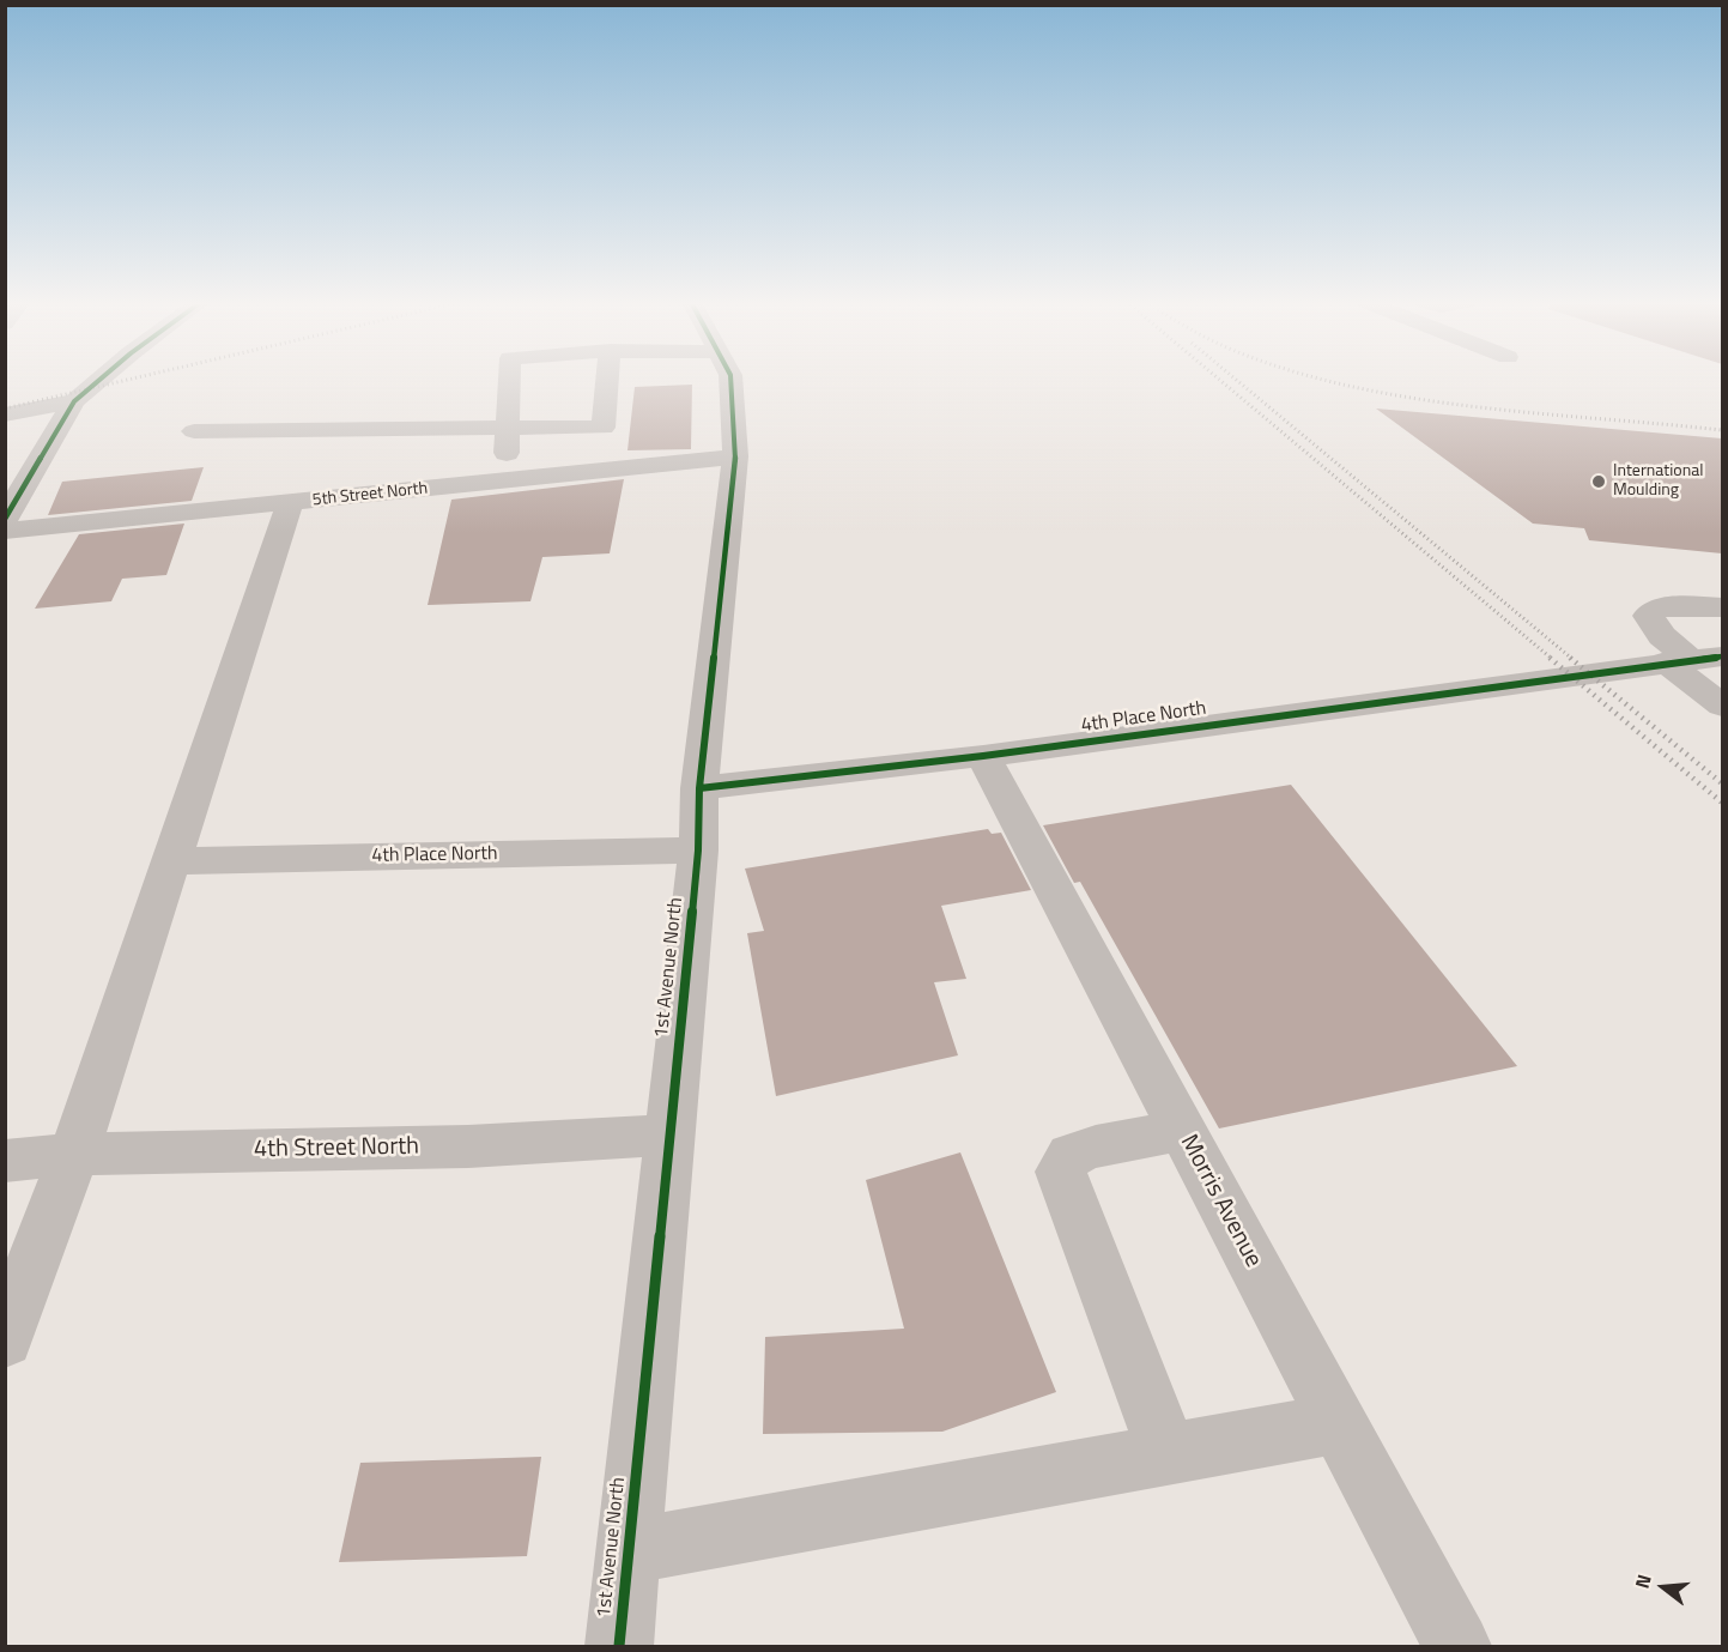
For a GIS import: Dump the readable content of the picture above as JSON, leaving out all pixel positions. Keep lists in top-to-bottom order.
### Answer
{
  "streets": {
    "street": [
      "5th Street North",
      "4th Place North",
      "1st Avenue North",
      "4th Street North",
      "Morris Avenue"
    ]
  },
  "crossings": [
    ["5th Street North", "1st Avenue North"],
    ["4th Place North", "1st Avenue North"],
    ["4th Place North", "Morris Avenue"],
    ["1st Avenue North", "4th Street North"]
  ],
  "places": ["International Moulding"],
  "north": "left"
}
